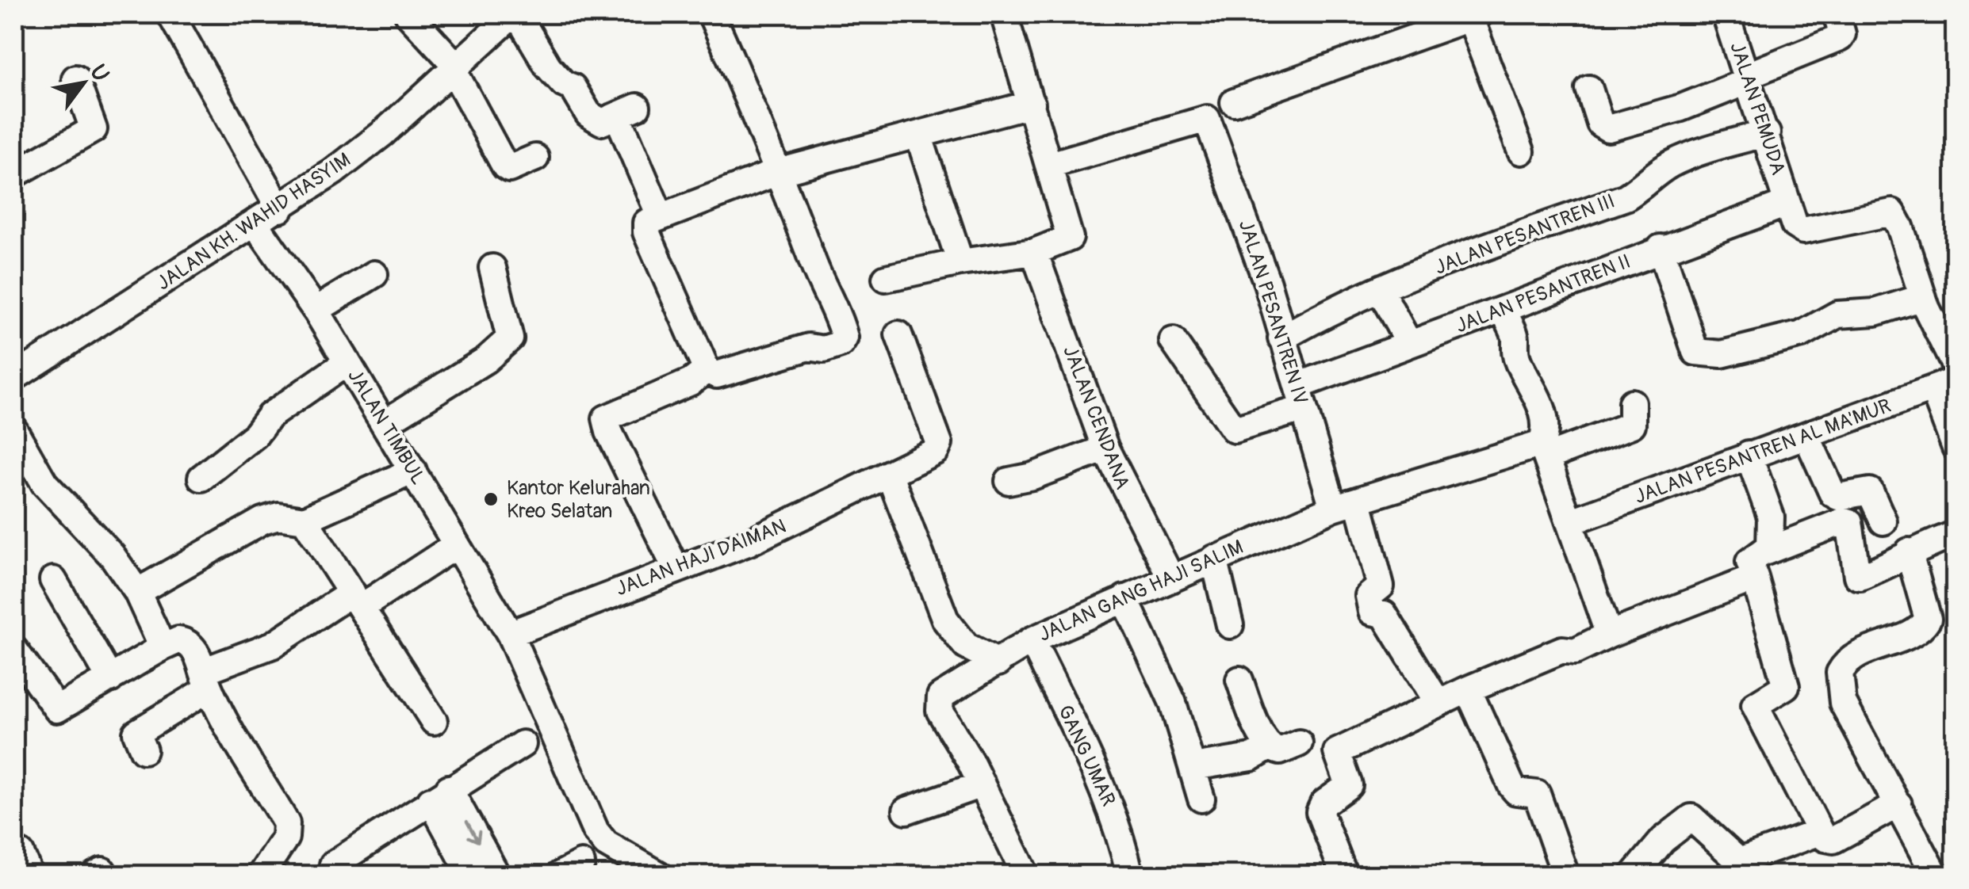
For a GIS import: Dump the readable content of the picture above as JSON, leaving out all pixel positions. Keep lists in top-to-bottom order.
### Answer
{
  "streets": {
    "street": [
      "JALAN PEMUDA",
      "JALAN KH. WAHID HASYIM",
      "JALAN PESANTREN III",
      "JALAN PESANTREN II",
      "JALAN PESANTREN IV",
      "JALAN CENDANA",
      "JALAN TIMBUL",
      "JALAN PESANTREN AL MA'MUR",
      "JALAN HAJI DAIMAN",
      "JALAN GANG HAJI SALIM",
      "GANG UMAR"
    ]
  },
  "crossings": [
    ["JALAN PEMUDA", "JALAN PESANTREN III"],
    ["JALAN PEMUDA", "JALAN PESANTREN II"],
    ["JALAN KH. WAHID HASYIM", "JALAN TIMBUL"],
    ["JALAN PESANTREN III", "JALAN PESANTREN IV"],
    ["JALAN PESANTREN II", "JALAN PESANTREN IV"],
    ["JALAN PESANTREN IV", "JALAN GANG HAJI SALIM"],
    ["JALAN CENDANA", "JALAN GANG HAJI SALIM"],
    ["JALAN TIMBUL", "JALAN HAJI DAIMAN"],
    ["JALAN GANG HAJI SALIM", "GANG UMAR"]
  ],
  "places": ["Kantor Kelurahan Kreo Selatan"],
  "north": "top right"
}
